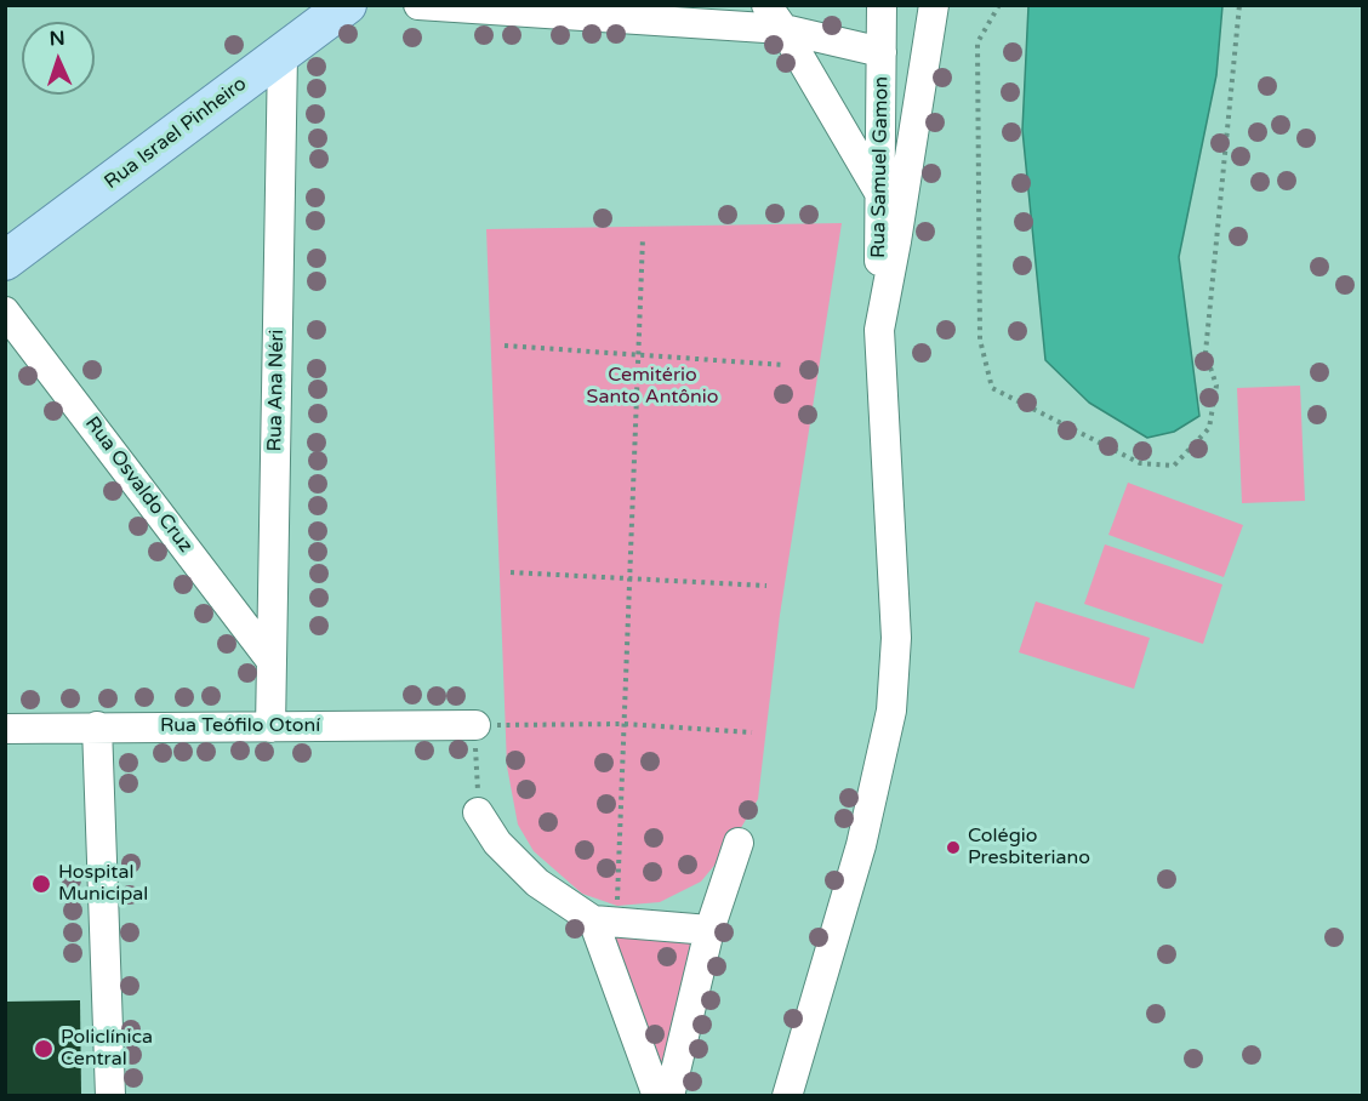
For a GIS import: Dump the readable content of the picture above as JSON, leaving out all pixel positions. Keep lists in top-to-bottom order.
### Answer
{
  "streets": {
    "main road": ["Rua Israel Pinheiro"],
    "street": [
      "Rua Samuel Gamon",
      "Rua Ana Néri",
      "Rua Osvaldo Cruz",
      "Rua Teófilo Otoní"
    ]
  },
  "crossings": [
    ["Rua Israel Pinheiro", "Rua Ana Néri"],
    ["Rua Ana Néri", "Rua Osvaldo Cruz"],
    ["Rua Ana Néri", "Rua Teófilo Otoní"]
  ],
  "parks": ["Cemitério Santo Antônio"],
  "places": ["Colégio Presbiteriano", "Hospital Municipal", "Policlínica Central"],
  "north": "top"
}
